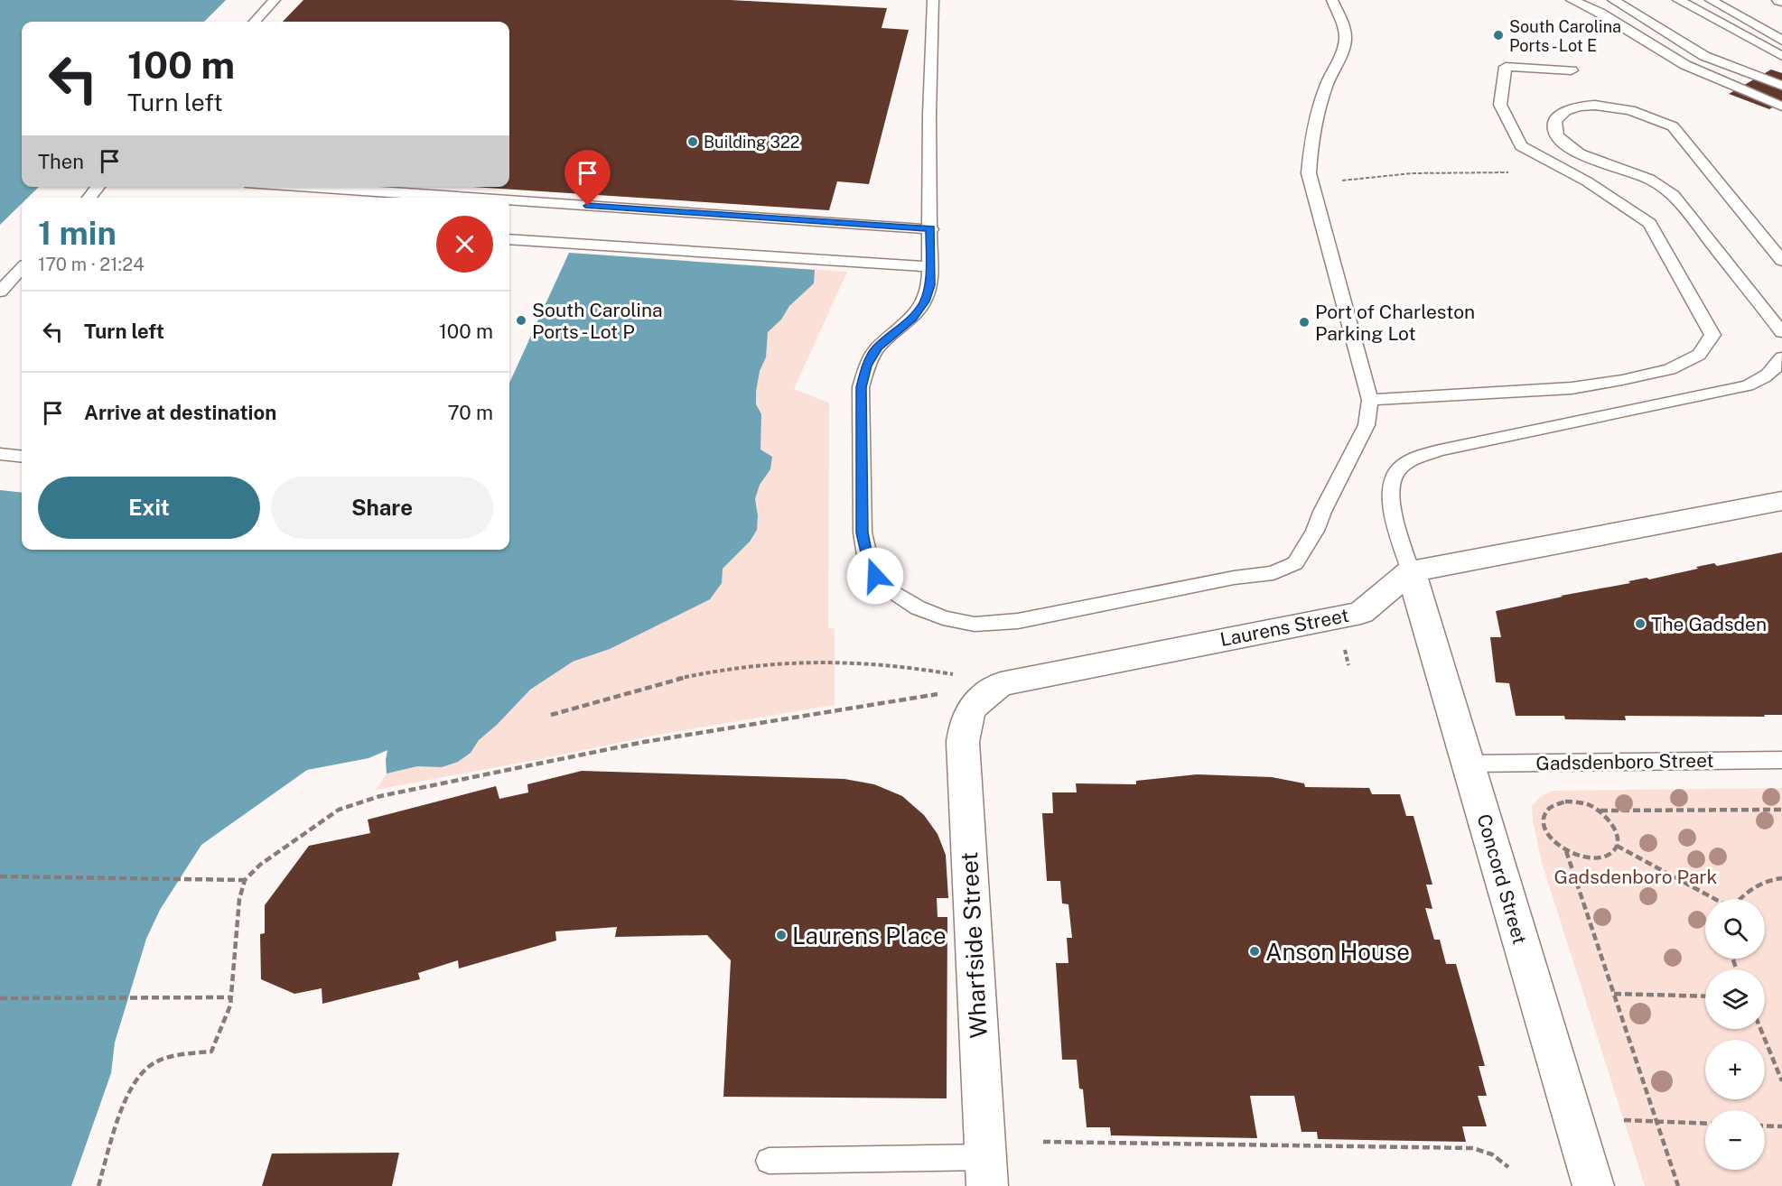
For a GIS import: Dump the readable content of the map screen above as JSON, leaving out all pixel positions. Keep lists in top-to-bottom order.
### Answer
{
  "streets": {
    "street": ["Laurens Street", "Concord Street", "Wharfside Street"],
    "lane": ["Gadsdenboro Street"]
  },
  "crossings": [
    ["Laurens Street", "Concord Street"],
    ["Laurens Street", "Wharfside Street"],
    ["Gadsdenboro Street", "Concord Street"]
  ],
  "parks": ["Gadsdenboro Park"],
  "places": [
    "South Carolina Ports - Lot E",
    "Building 322",
    "South Carolina Ports - Lot P",
    "Port of Charleston Parking Lot",
    "The Gadsden",
    "Laurens Place",
    "Anson House"
  ],
  "page": {
    "turn": ["100 m", "Turn left"],
    "then": "Then",
    "heading": ["1 min", "170 m · 21:24"],
    "list": [
      {
        "name": "Turn left",
        "value": "100 m"
      },
      {
        "name": "Arrive at destination",
        "value": "70 m"
      }
    ],
    "buttons": ["Exit", "Share"],
    "map_buttons": ["+", "−"]
  }
}
